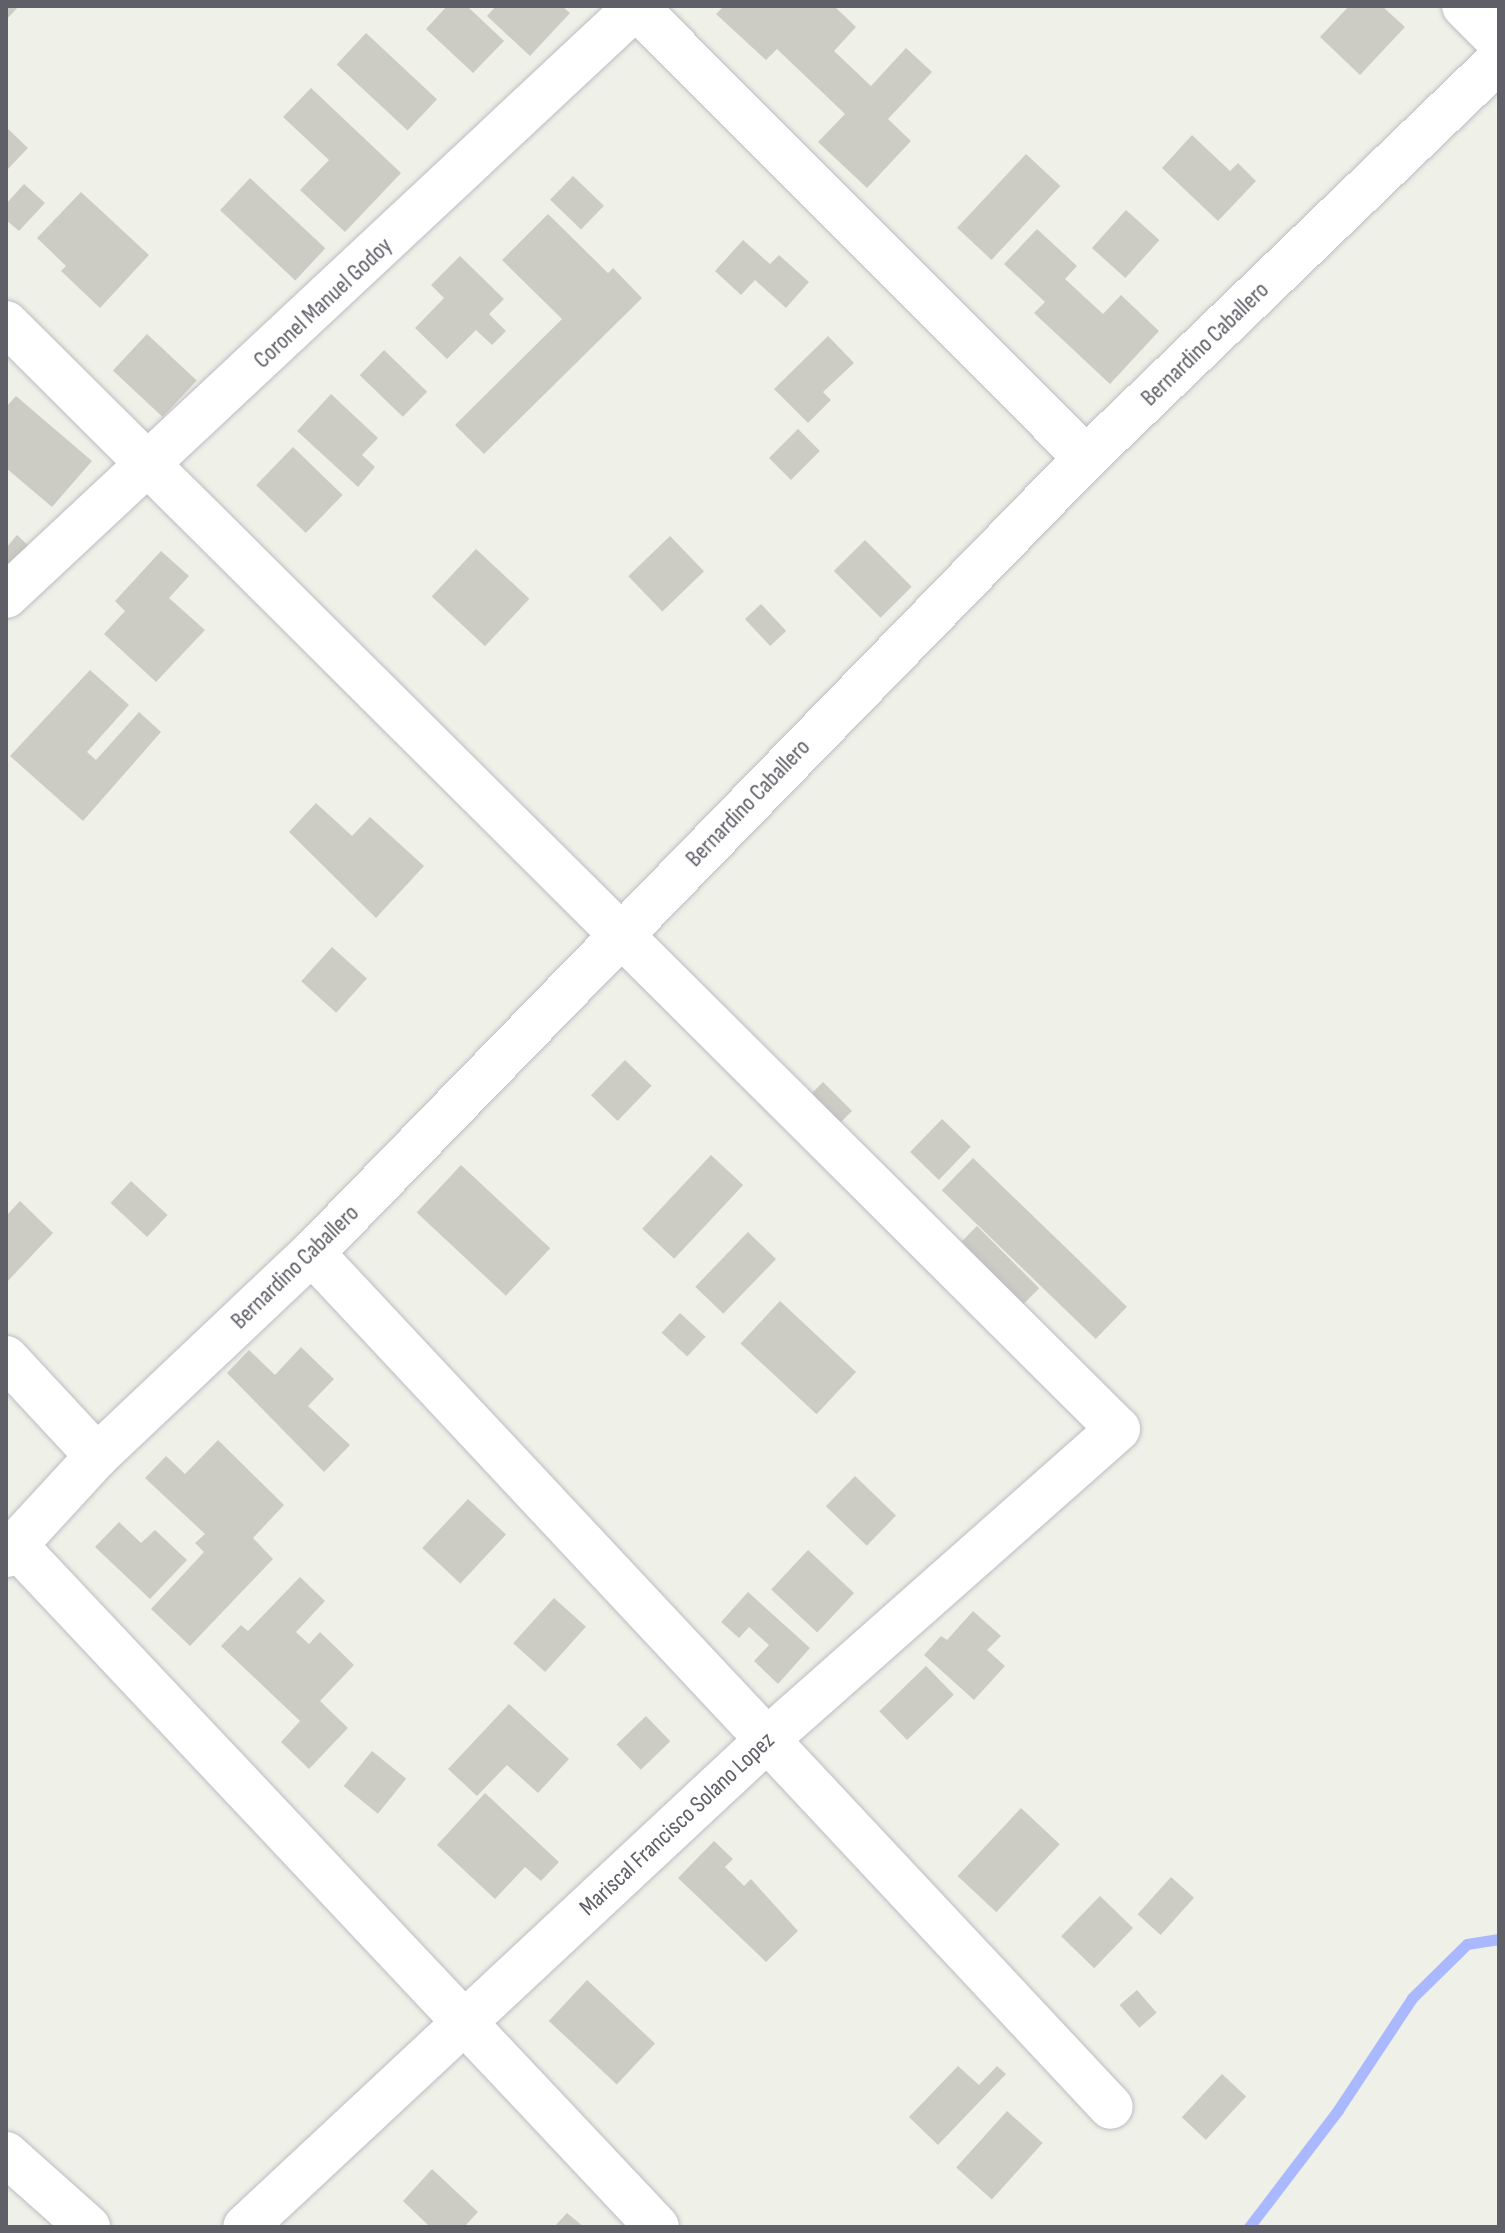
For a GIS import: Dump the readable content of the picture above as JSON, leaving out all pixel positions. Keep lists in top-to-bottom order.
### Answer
{
  "streets": {
    "street": ["Coronel Manuel Godoy", "Bernardino Caballero", "Mariscal Francisco Solano Lopez"]
  },
  "crossings": [
    ["Bernardino Caballero", "Mariscal Francisco Solano Lopez"]
  ]
}
